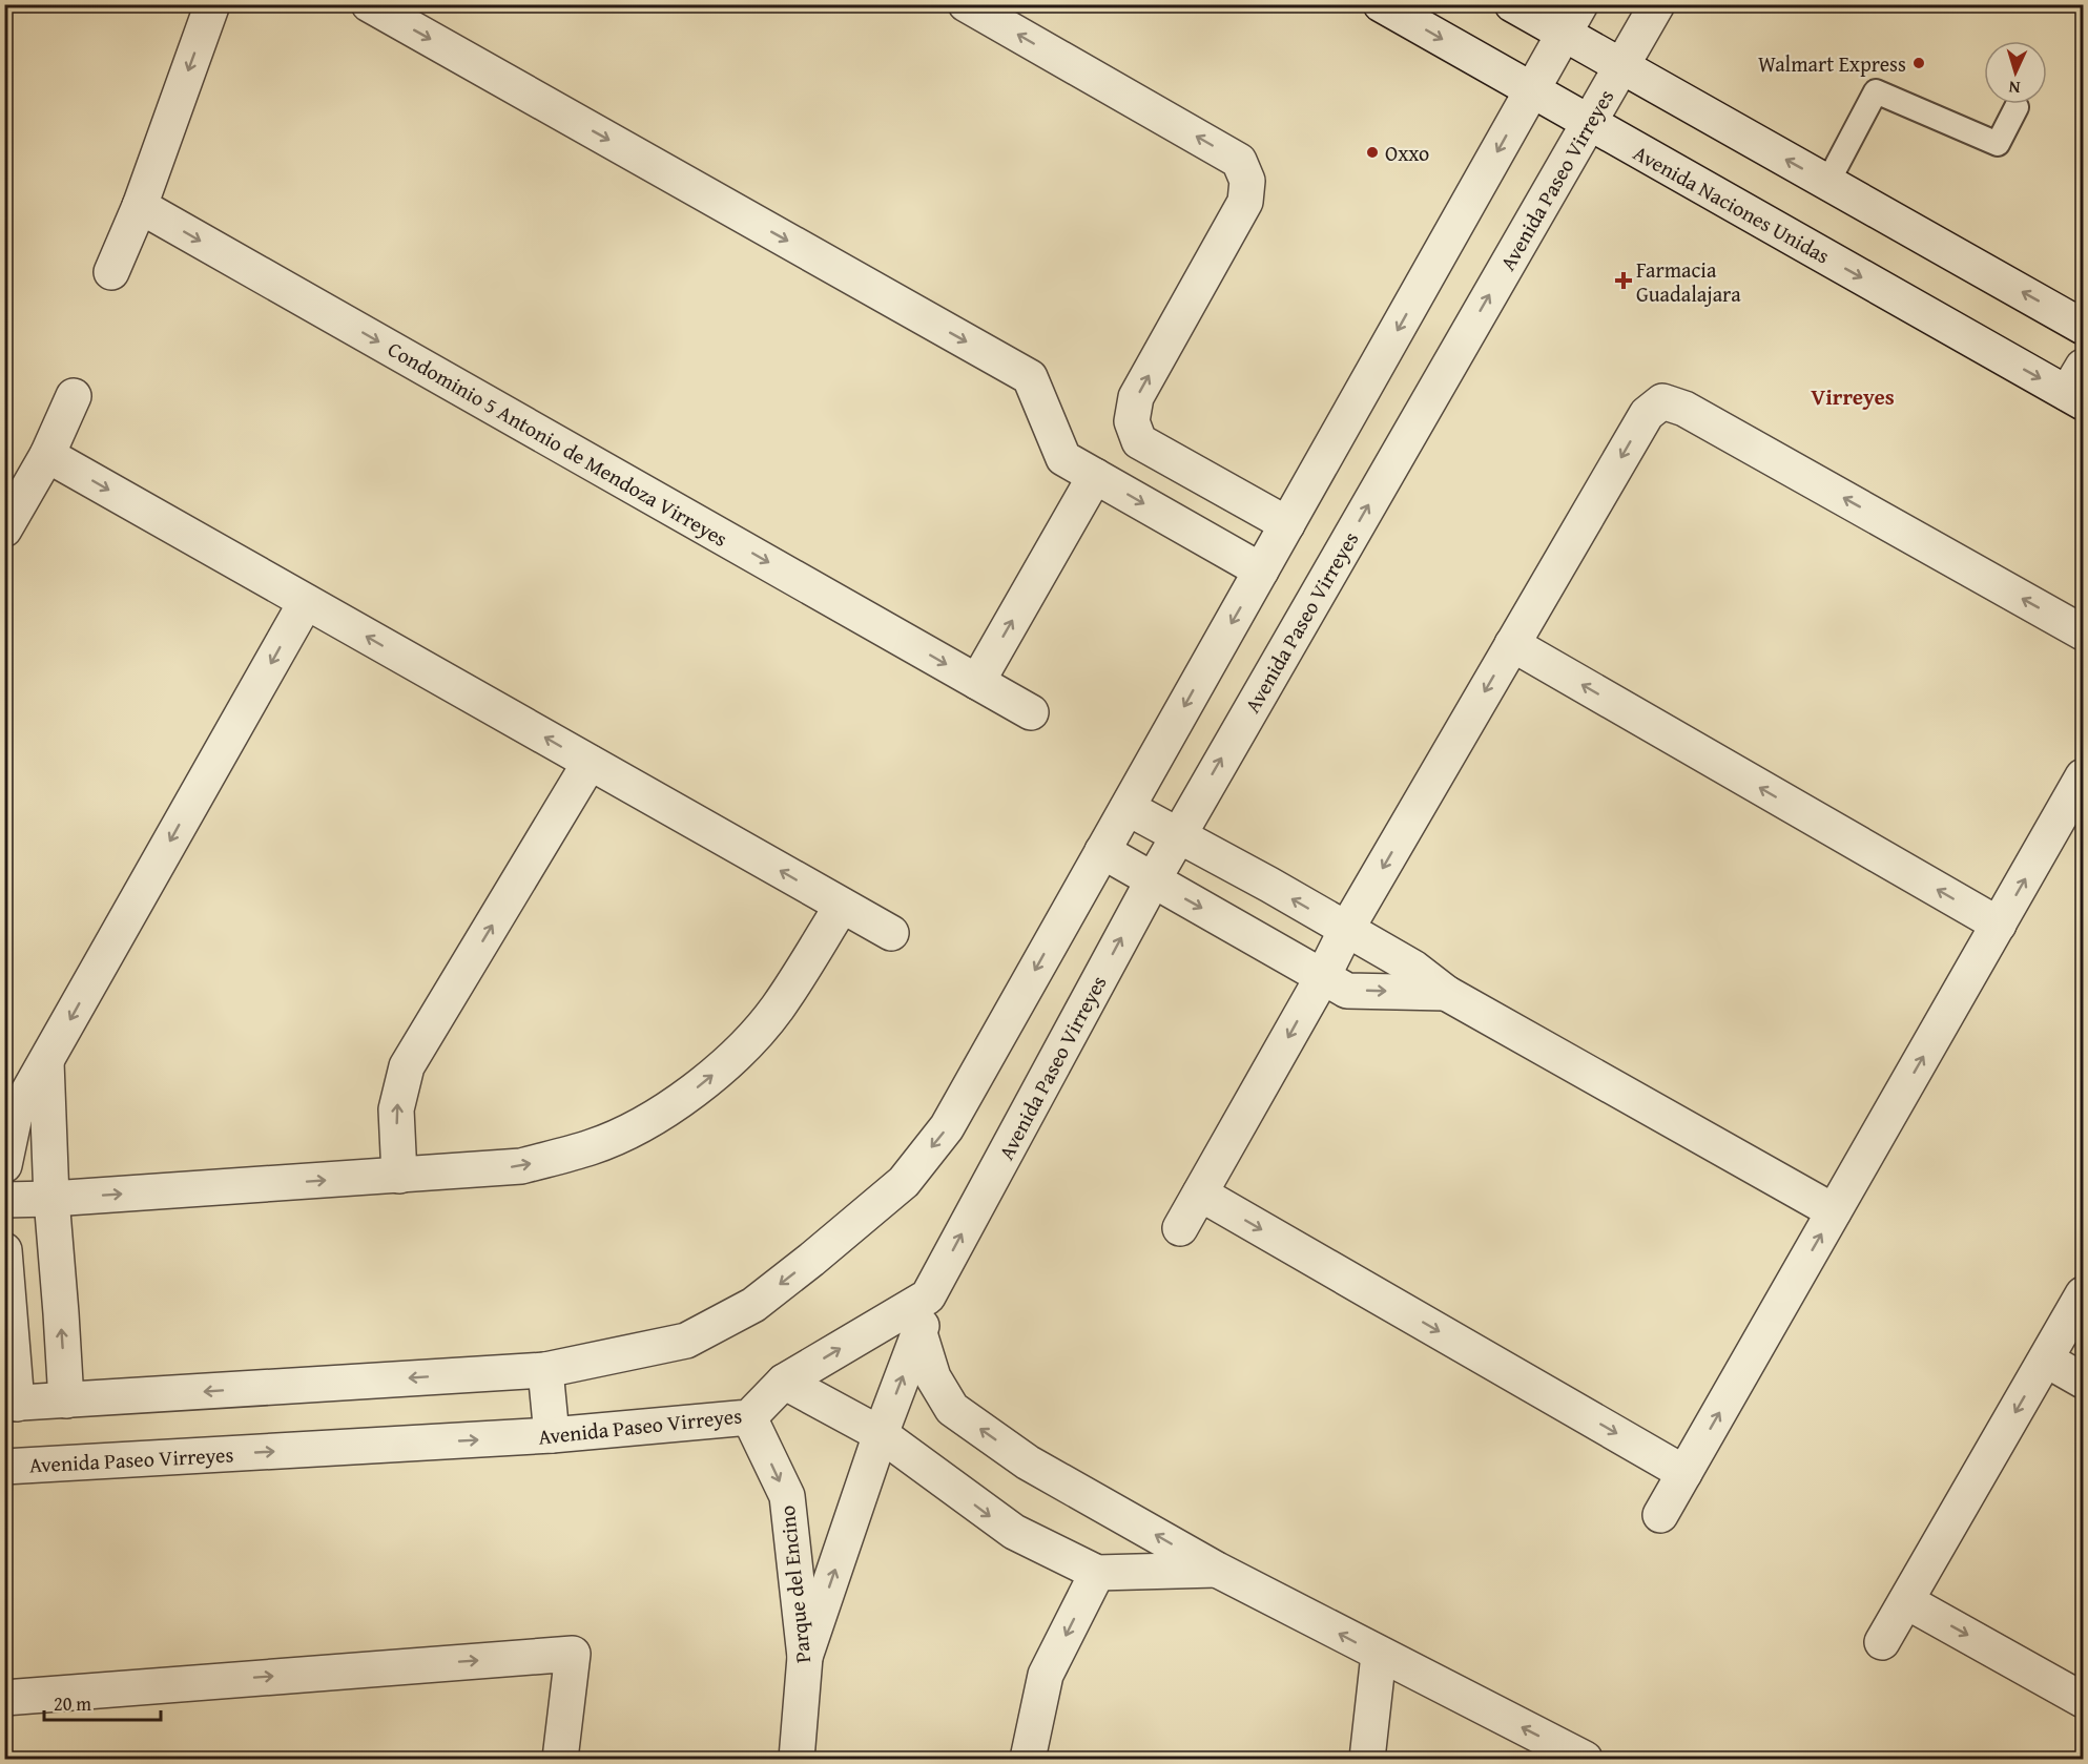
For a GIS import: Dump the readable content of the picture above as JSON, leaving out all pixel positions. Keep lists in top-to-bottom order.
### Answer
{
  "streets": {
    "street": [
      "Avenida Paseo Virreyes",
      "Avenida Naciones Unidas",
      "Condominio 5 Antonio de Mendoza Virreyes",
      "Parque del Encino"
    ]
  },
  "crossings": [
    ["Avenida Paseo Virreyes", "Avenida Naciones Unidas"],
    ["Avenida Paseo Virreyes", "Parque del Encino"]
  ],
  "one_way": ["Parque del Encino"],
  "districts": ["Virreyes"],
  "places": {
    "other": ["Walmart Express", "Oxxo"],
    "health": ["Farmacia Guadalajara"]
  },
  "scale_bar": "20 m",
  "north": "bottom"
}
